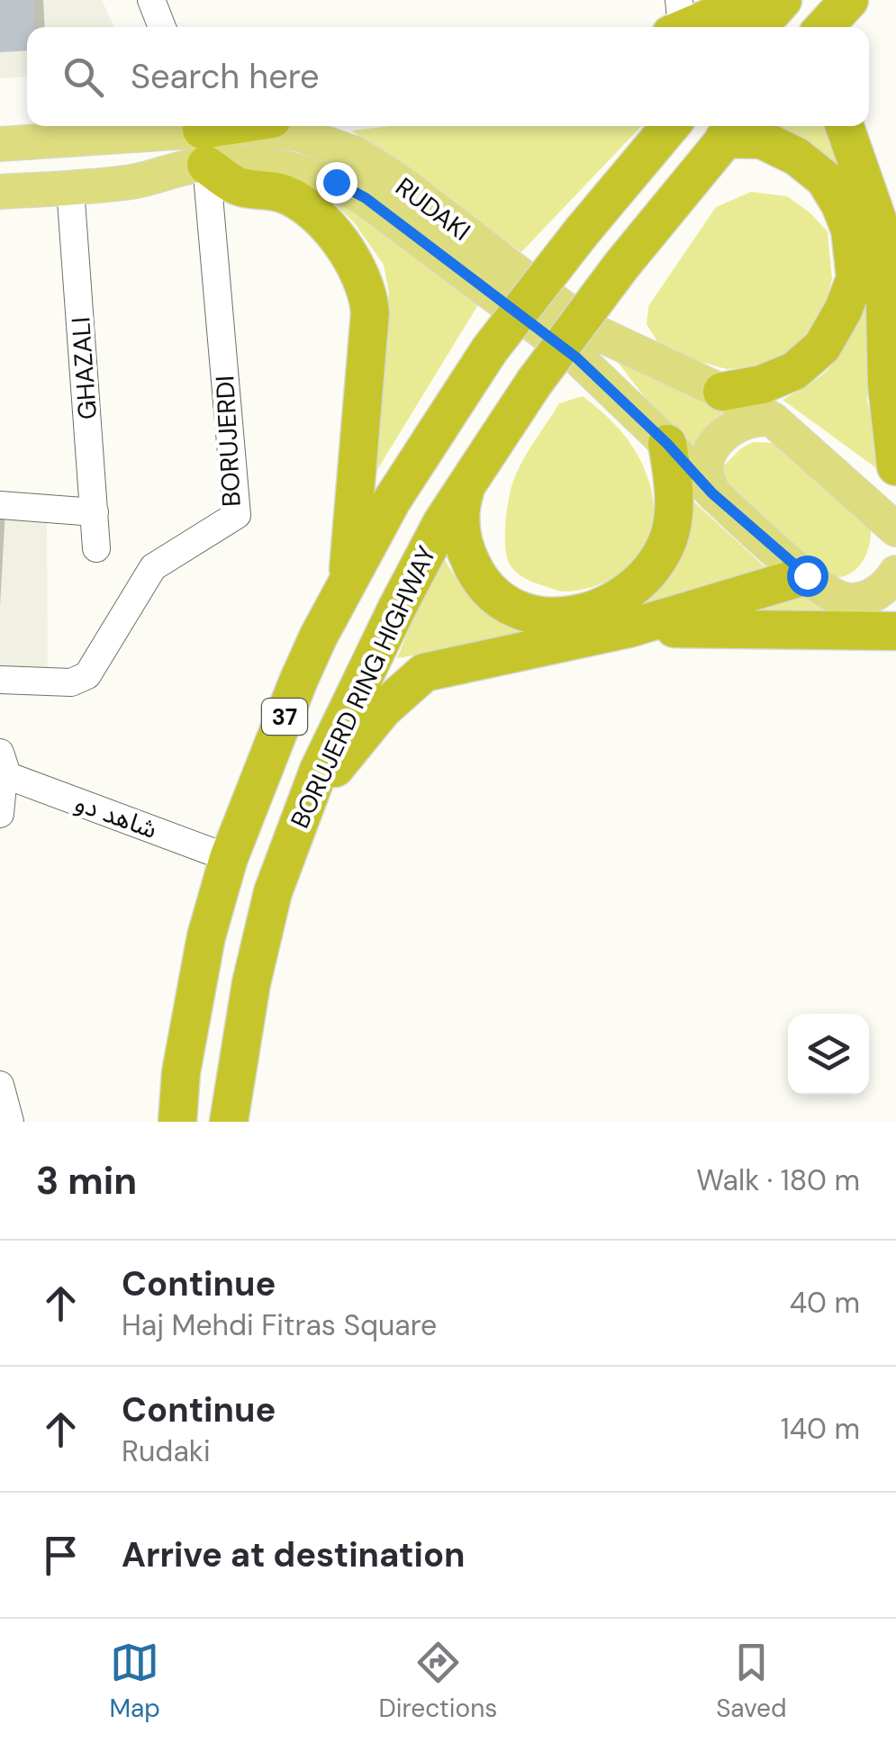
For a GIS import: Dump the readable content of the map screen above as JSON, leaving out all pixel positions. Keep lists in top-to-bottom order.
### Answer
{
  "streets": {
    "highway": ["BORUJERD RING HIGHWAY", "37"],
    "main road": ["RUDAKI"],
    "street": ["GHAZALI", "BORUJERDI", "شاهد دو"]
  },
  "crossings": [
    ["RUDAKI", "GHAZALI"],
    ["RUDAKI", "BORUJERDI"],
    ["BORUJERD RING HIGHWAY", "شاهد دو"]
  ],
  "page": {
    "search": "Search here",
    "heading": ["3 min", "Walk · 180 m"],
    "list": [
      ["Continue", "Haj Mehdi Fitras Square", "40 m"],
      ["Continue", "Rudaki", "140 m"],
      "Arrive at destination"
    ],
    "nav": ["Map", "Directions", "Saved"]
  }
}
